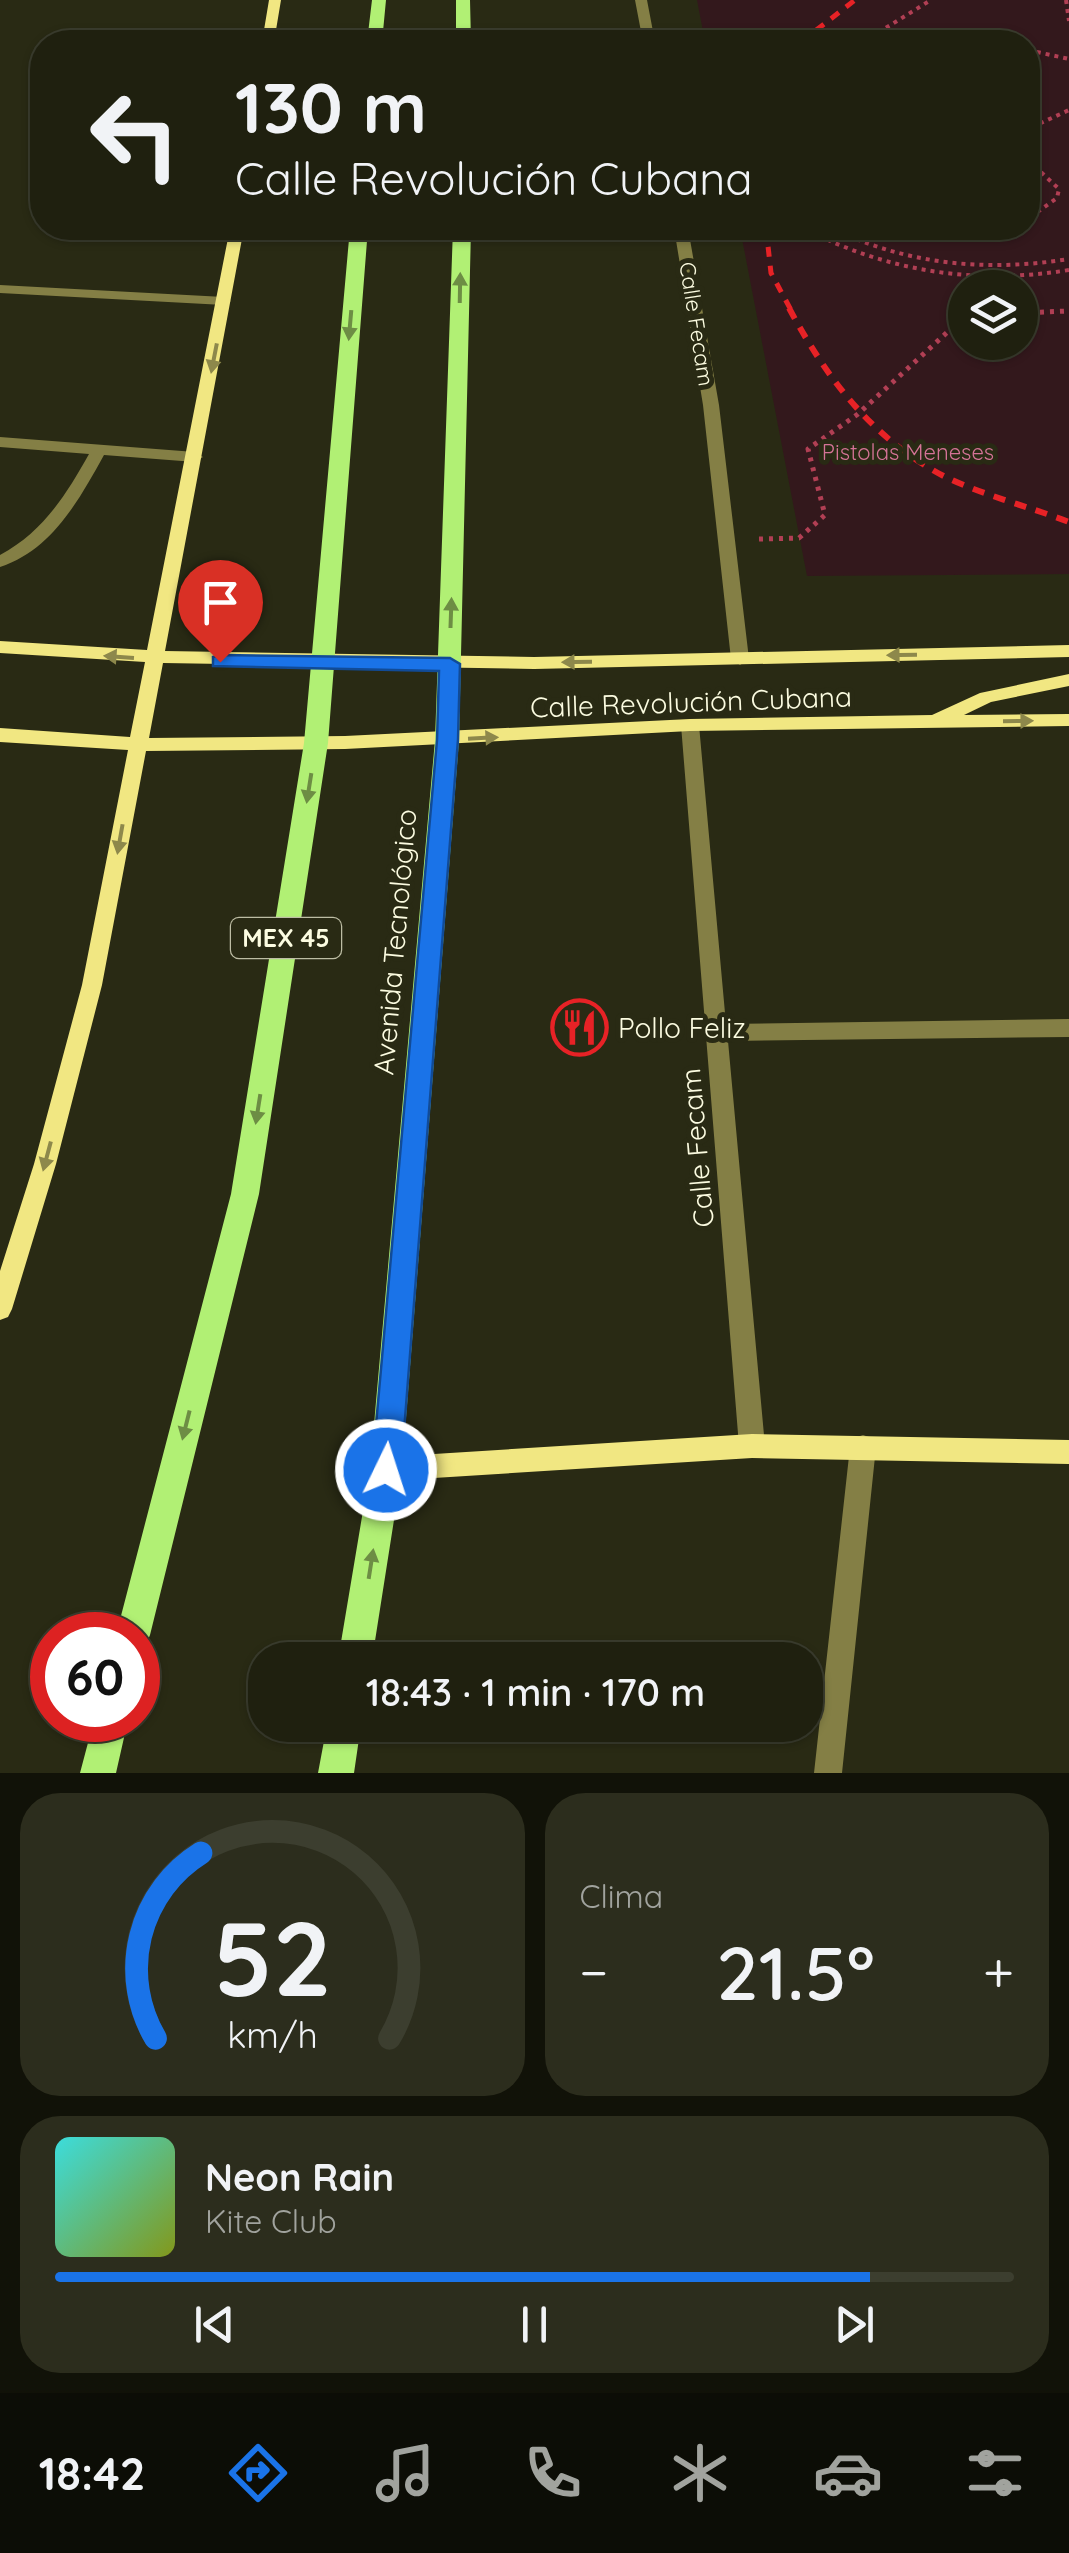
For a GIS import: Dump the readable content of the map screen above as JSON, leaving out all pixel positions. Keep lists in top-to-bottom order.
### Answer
{
  "streets": {
    "main road": ["MEX 45", "Avenida Tecnológico"],
    "street": ["Calle Fecam", "Calle Revolución Cubana"]
  },
  "crossings": [
    ["Calle Fecam", "Calle Revolución Cubana"],
    ["Calle Revolución Cubana", "MEX 45"],
    ["Calle Revolución Cubana", "Avenida Tecnológico"]
  ],
  "parks": ["Pistolas Meneses"],
  "places": {
    "restaurant": ["Pollo Feliz"]
  },
  "page": {
    "turn": ["130 m", "Calle Revolución Cubana"],
    "limit": "60",
    "trip": "18:43 · 1 min · 170 m",
    "tile": "Clima",
    "heat": ["−", "21.5°", "+"],
    "song": ["Neon Rain", "Kite Club"],
    "tabs": "18:42",
    "gauge": ["52", "km/h"]
  }
}
